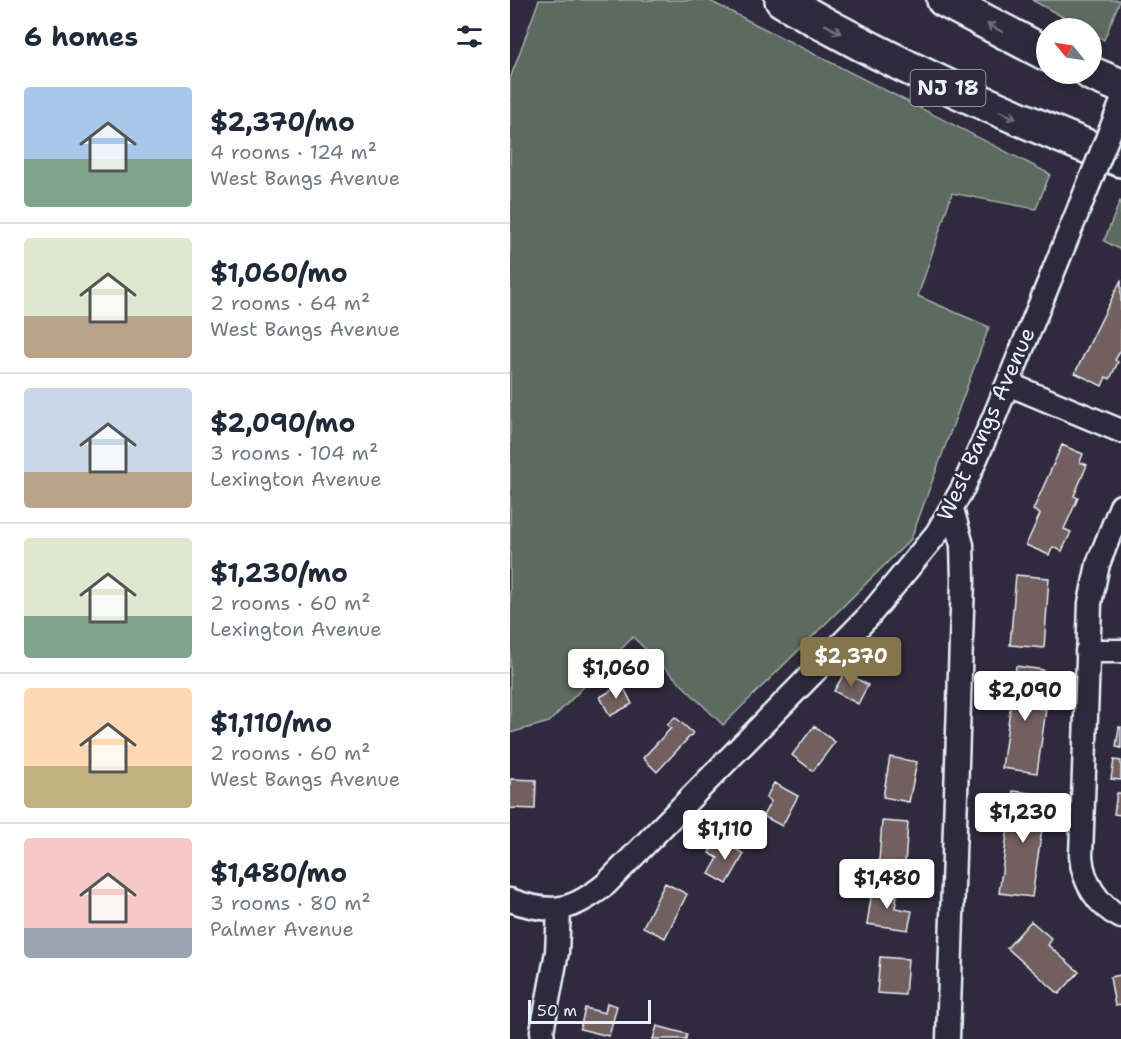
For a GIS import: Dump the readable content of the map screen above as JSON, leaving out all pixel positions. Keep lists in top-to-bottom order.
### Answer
{
  "streets": {
    "highway": ["NJ 18"],
    "street": ["West Bangs Avenue"]
  },
  "scale_bar": "50 m",
  "north": "top left",
  "page": {
    "heading": "6 homes",
    "list": [
      {
        "name": "$2,370/mo",
        "note": "4 rooms · 124 m² · West Bangs Avenue"
      },
      {
        "name": "$1,060/mo",
        "note": "2 rooms · 64 m² · West Bangs Avenue"
      },
      {
        "name": "$2,090/mo",
        "note": "3 rooms · 104 m² · Lexington Avenue"
      },
      {
        "name": "$1,230/mo",
        "note": "2 rooms · 60 m² · Lexington Avenue"
      },
      {
        "name": "$1,110/mo",
        "note": "2 rooms · 60 m² · West Bangs Avenue"
      },
      {
        "name": "$1,480/mo",
        "note": "3 rooms · 80 m² · Palmer Avenue"
      }
    ],
    "price": [
      "$2,370",
      "$1,060",
      "$2,090",
      "$1,230",
      "$1,110",
      "$1,480"
    ],
    "scale": "50 m"
  }
}
